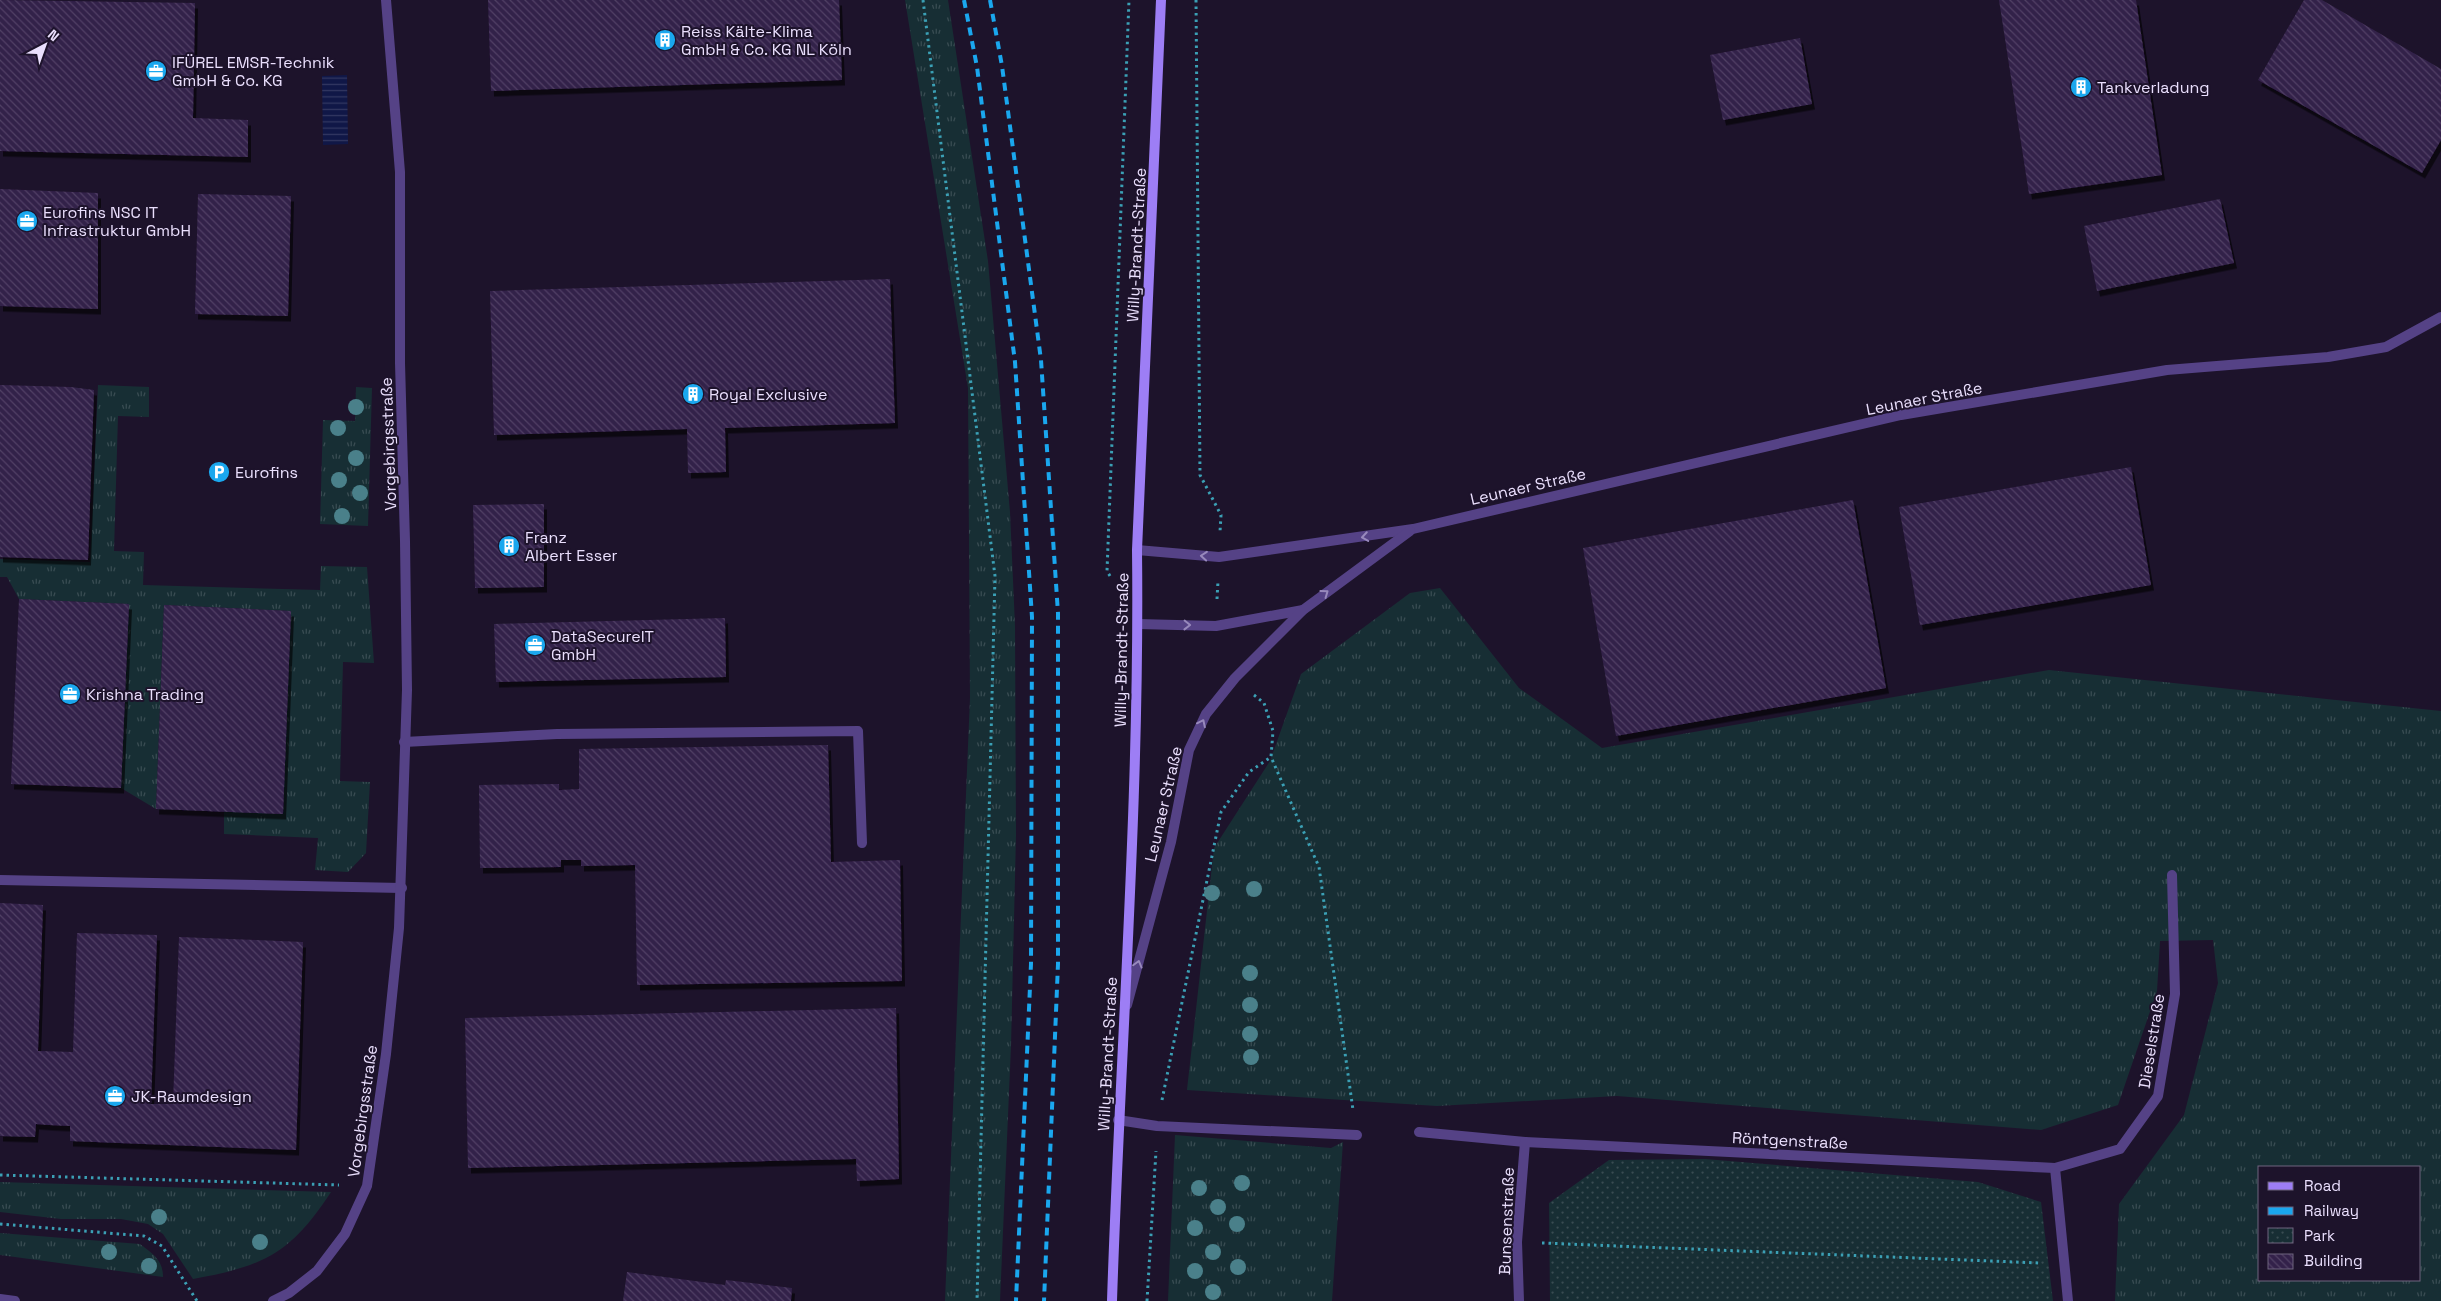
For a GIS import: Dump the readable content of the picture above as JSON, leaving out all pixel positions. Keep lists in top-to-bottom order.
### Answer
{
  "streets": {
    "main road": ["Willy-Brandt-Straße"],
    "street": [
      "Leunaer Straße",
      "Vorgebirgsstraße",
      "Dieselstraße",
      "Röntgenstraße",
      "Bunsenstraße"
    ]
  },
  "crossings": [
    ["Willy-Brandt-Straße", "Leunaer Straße"],
    ["Dieselstraße", "Röntgenstraße"],
    ["Röntgenstraße", "Bunsenstraße"]
  ],
  "places": {
    "building": [
      "Reiss Kälte-Klima GmbH & Co. KG NL Köln",
      "Tankverladung",
      "Royal Exclusive",
      "Franz Albert Esser"
    ],
    "office": [
      "IFÜREL EMSR-Technik GmbH & Co. KG",
      "Eurofins NSC IT Infrastruktur GmbH",
      "DataSecureIT GmbH",
      "Krishna Trading",
      "JK-Raumdesign"
    ],
    "parking": ["Eurofins"]
  },
  "legend": [
    "Road",
    "Railway",
    "Park",
    "Building"
  ],
  "north": "top right"
}
